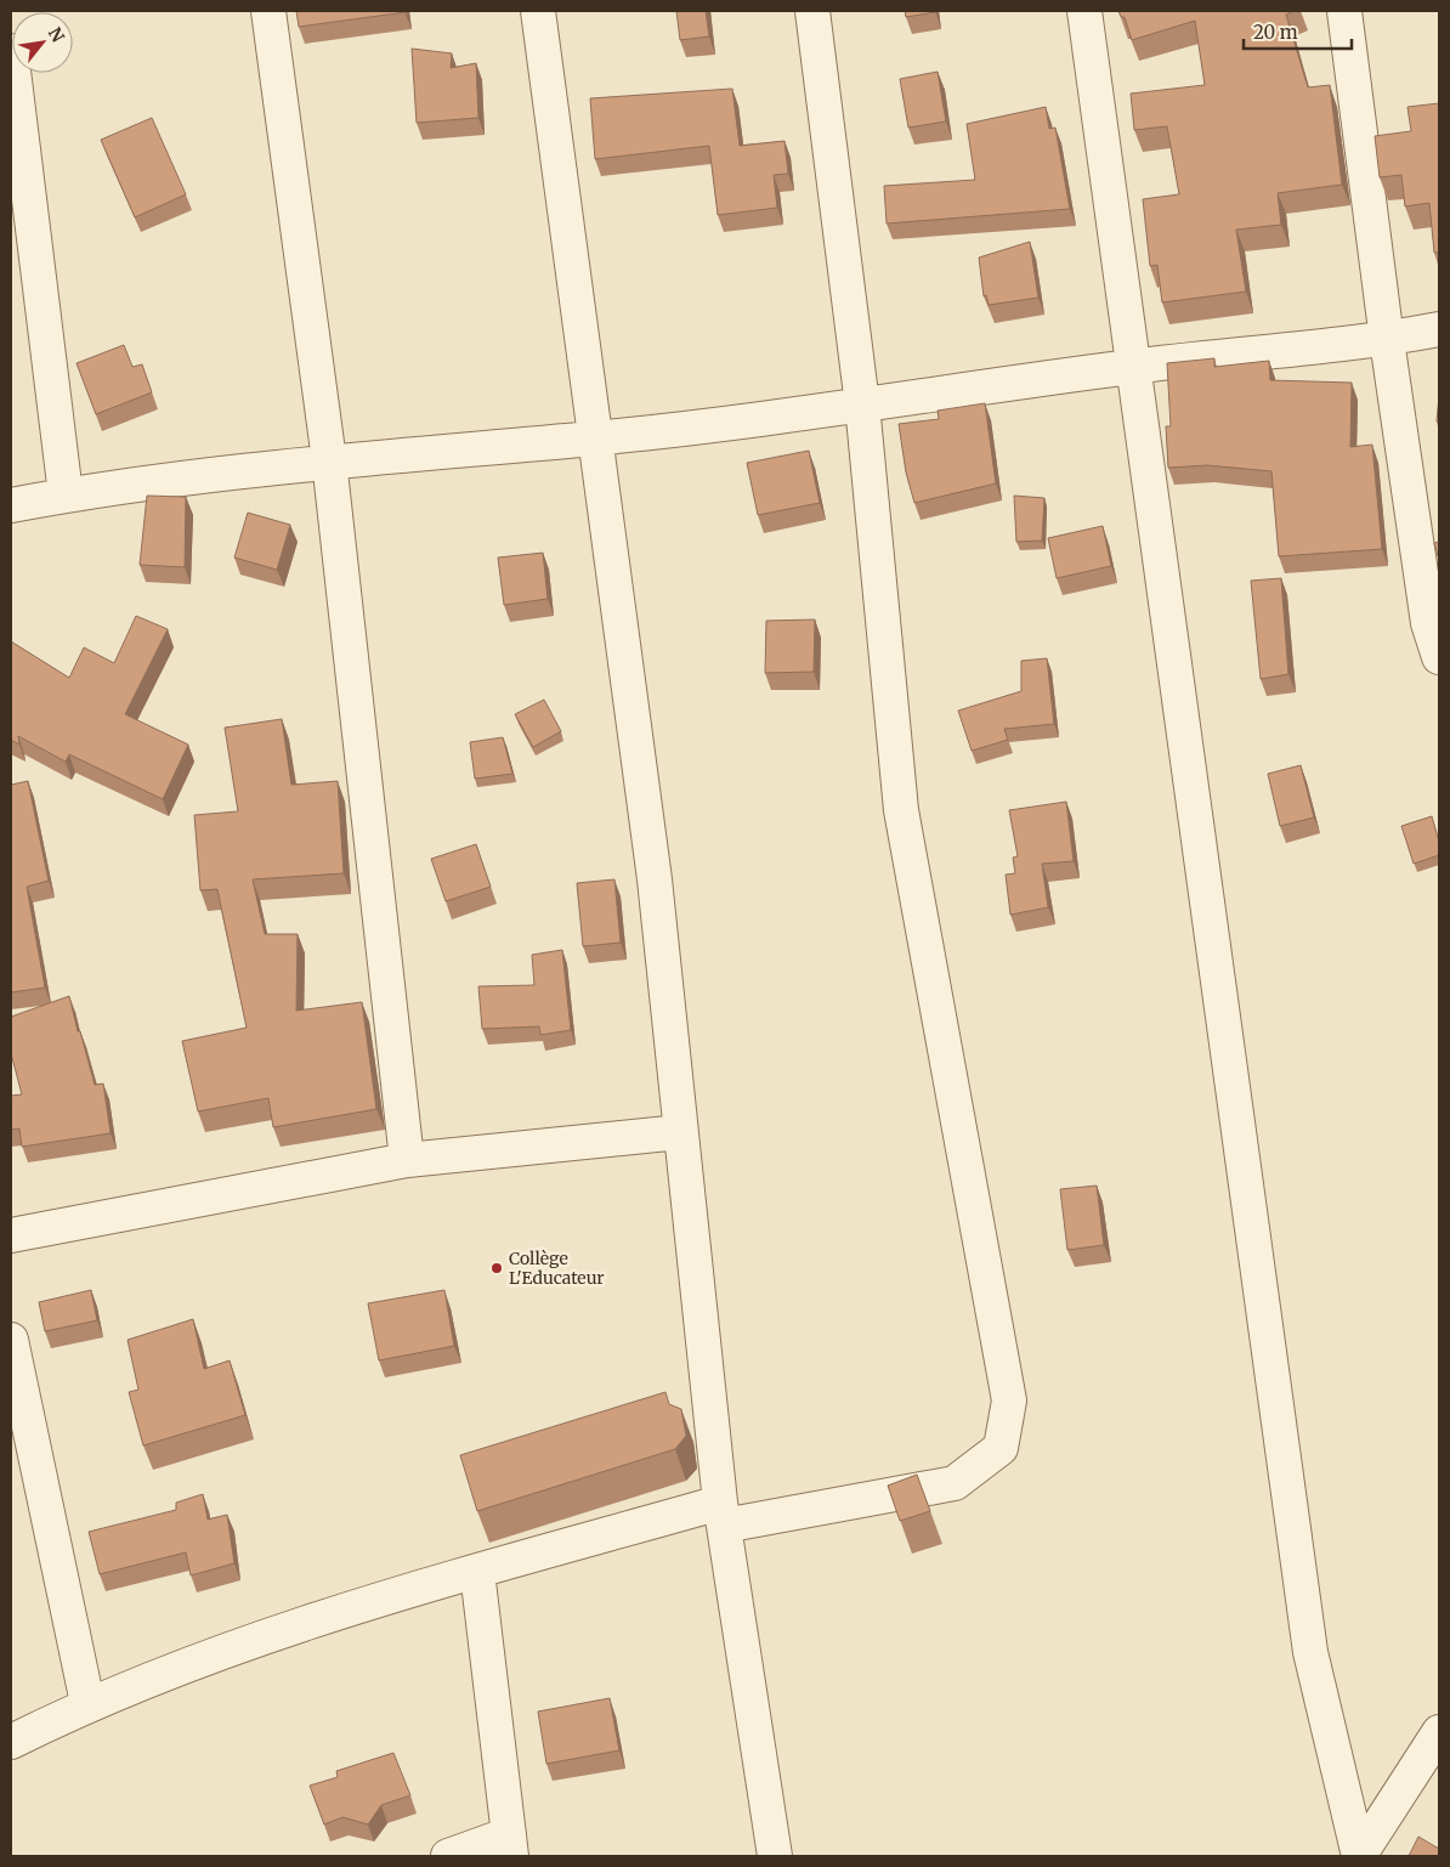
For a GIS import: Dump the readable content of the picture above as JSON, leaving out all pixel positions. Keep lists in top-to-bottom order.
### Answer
{
  "places": ["Collège L'Educateur"],
  "scale_bar": "20 m",
  "north": "top right"
}
